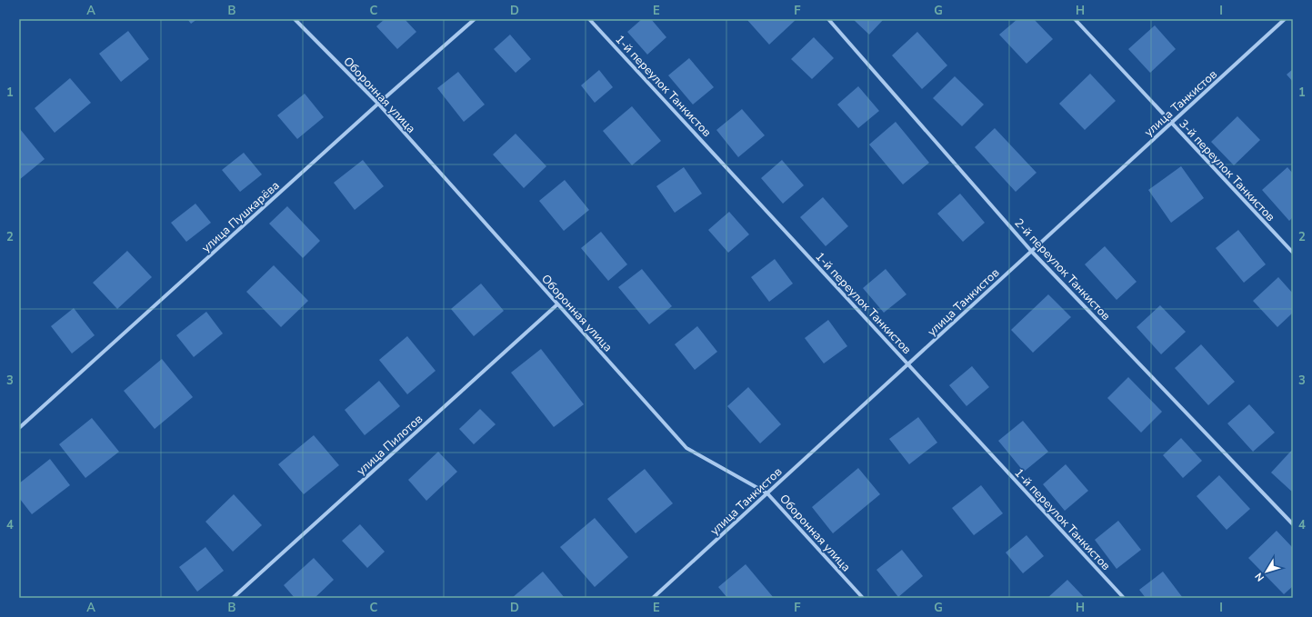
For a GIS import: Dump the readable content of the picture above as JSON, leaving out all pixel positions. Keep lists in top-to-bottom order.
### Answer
{
  "streets": {
    "street": [
      "1-й переулок Танкистов",
      "Оборонная улица",
      "улица Танкистов",
      "3-й переулок Танкистов",
      "улица Пушкарёва",
      "2-й переулок Танкистов",
      "улица Пилотов"
    ]
  },
  "crossings": [
    ["1-й переулок Танкистов", "улица Танкистов"],
    ["Оборонная улица", "улица Танкистов"],
    ["Оборонная улица", "улица Пушкарёва"],
    ["Оборонная улица", "улица Пилотов"],
    ["улица Танкистов", "3-й переулок Танкистов"],
    ["улица Танкистов", "2-й переулок Танкистов"]
  ],
  "north": "bottom left",
  "grid": {
    "columns": [
      "A",
      "B",
      "C",
      "D",
      "E",
      "F",
      "G",
      "H",
      "I"
    ],
    "rows": [
      "1",
      "2",
      "3",
      "4"
    ]
  }
}
